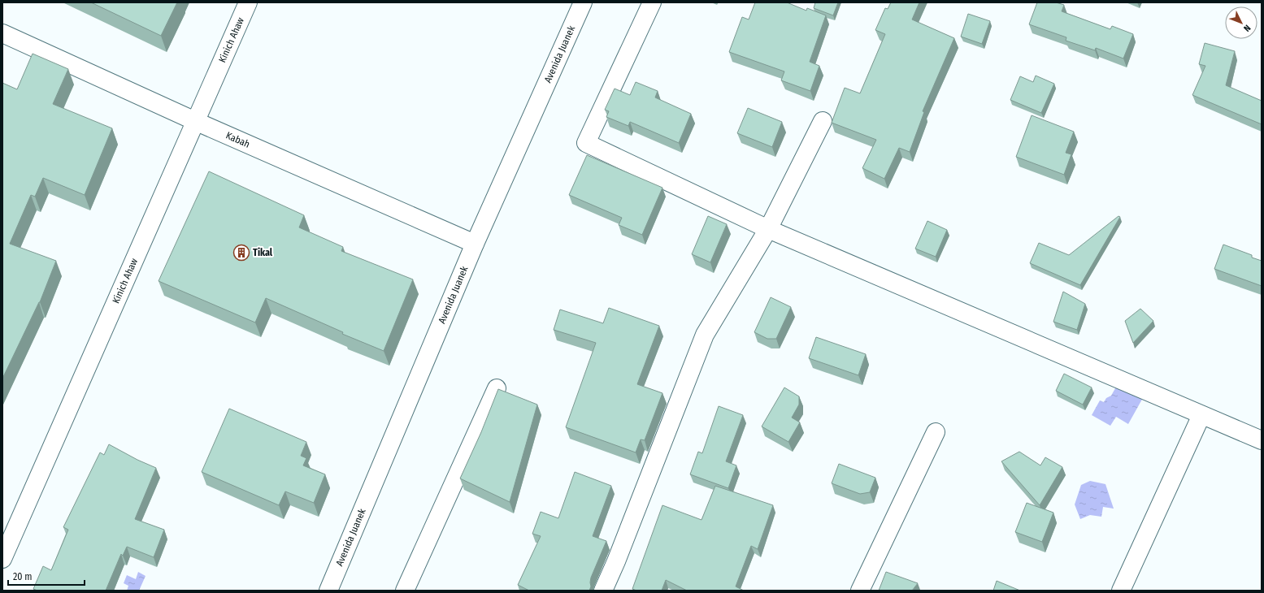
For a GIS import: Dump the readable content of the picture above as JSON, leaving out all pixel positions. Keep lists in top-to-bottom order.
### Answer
{
  "streets": {
    "street": ["Kinich Ahaw", "Avenida Juanek", "Kabah"]
  },
  "crossings": [
    ["Kinich Ahaw", "Kabah"],
    ["Avenida Juanek", "Kabah"]
  ],
  "places": {
    "building": ["Tikal"]
  },
  "scale_bar": "20 m",
  "north": "bottom right"
}
